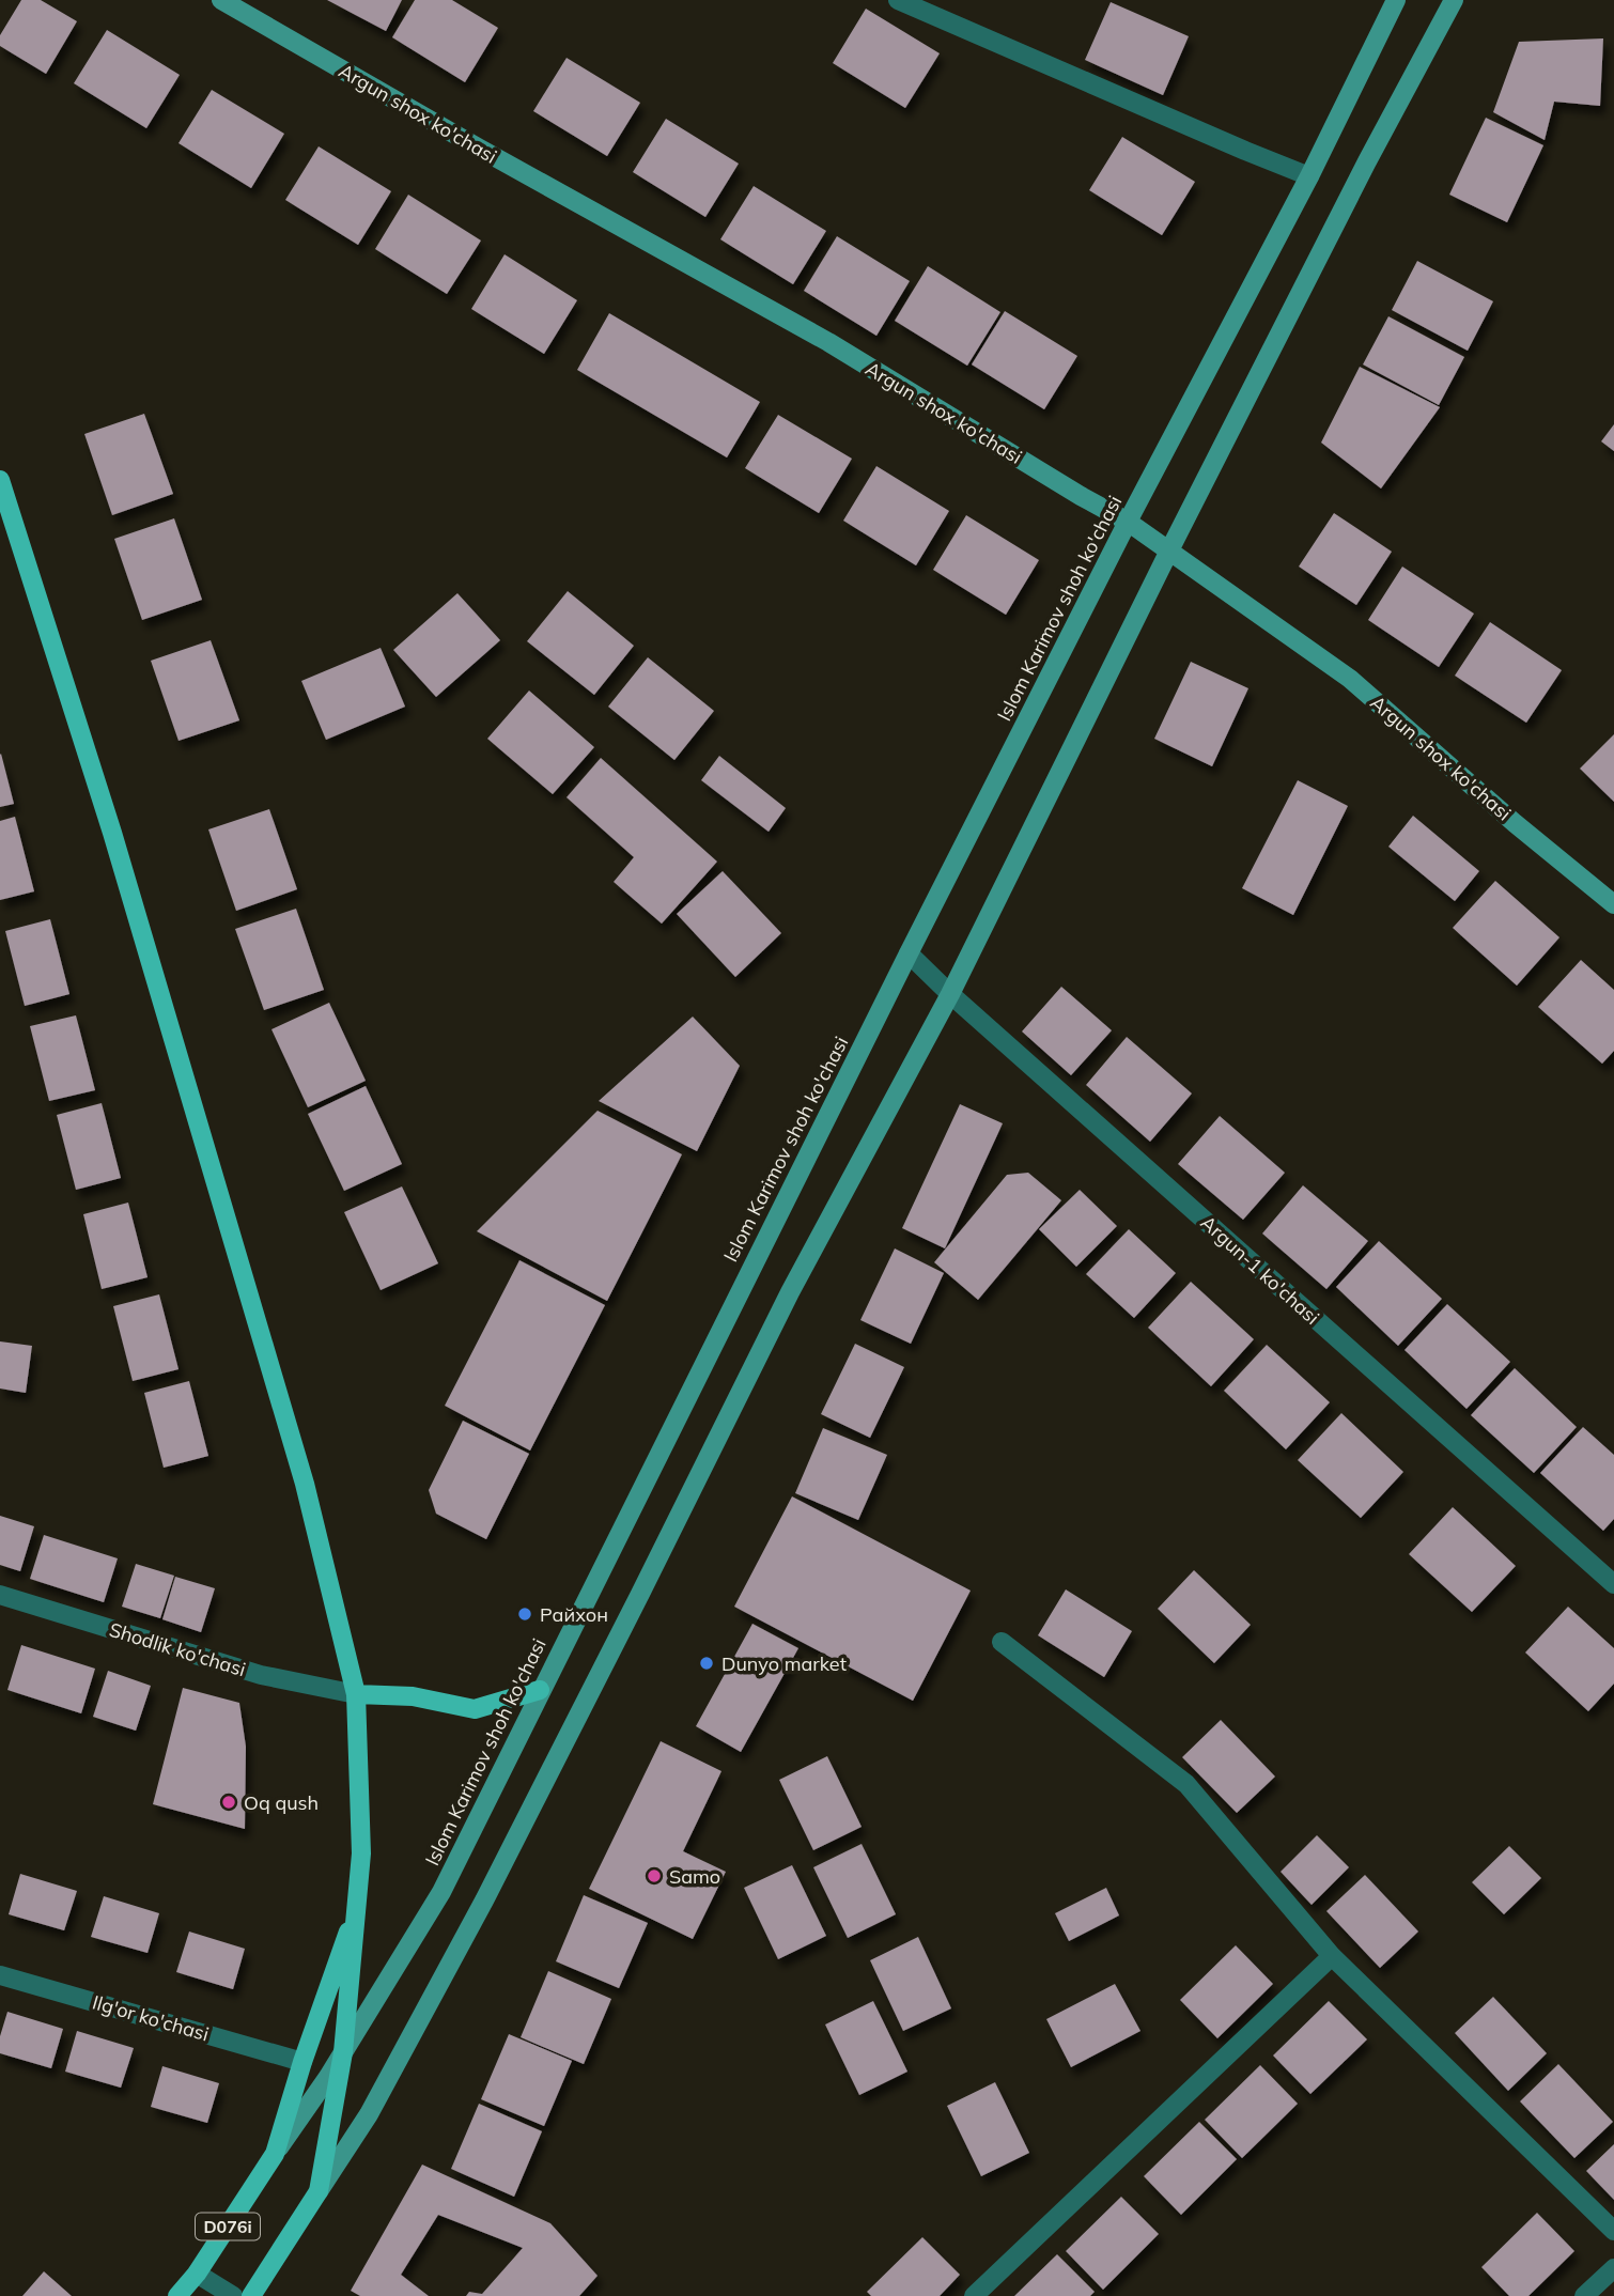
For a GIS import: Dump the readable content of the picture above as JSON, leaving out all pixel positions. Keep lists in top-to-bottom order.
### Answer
{
  "streets": {
    "main road": ["Argun shox ko'chasi", "Islom Karimov shoh ko'chasi", "D076i"],
    "street": ["Argun-1 ko'chasi", "Shodlik ko'chasi", "Ilg'or ko'chasi"]
  },
  "crossings": [
    ["Argun shox ko'chasi", "Islom Karimov shoh ko'chasi"],
    ["Argun shox ko'chasi", "D076i"],
    ["Islom Karimov shoh ko'chasi", "Argun-1 ko'chasi"],
    ["Argun-1 ko'chasi", "D076i"]
  ],
  "places": [
    "Райхон",
    "Dunyo market",
    "Oq qush",
    "Samo"
  ]
}
